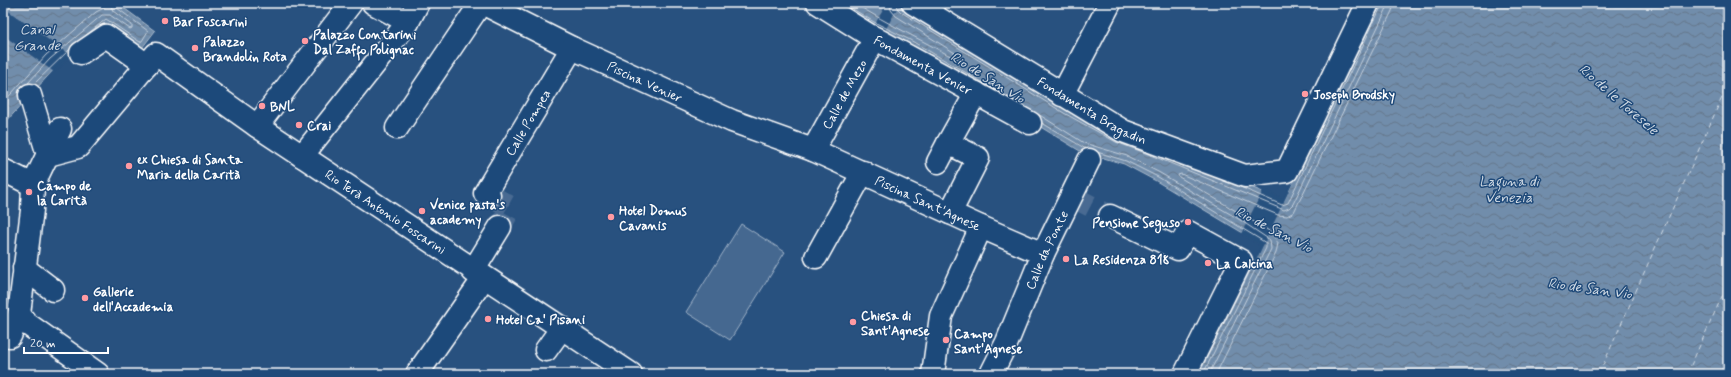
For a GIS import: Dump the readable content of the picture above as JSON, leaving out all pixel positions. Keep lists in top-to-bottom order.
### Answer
{
  "streets": {
    "street": [
      "Fondamenta Venier",
      "Piscina Venier",
      "Calle de Mezo",
      "Fondamenta Bragadin",
      "Calle Pompea",
      "Piscina Sant'Agnese",
      "Rio Terà Antonio Foscarini",
      "Calle da Ponte"
    ]
  },
  "crossings": [
    ["Fondamenta Venier", "Calle de Mezo"],
    ["Piscina Venier", "Calle de Mezo"],
    ["Piscina Venier", "Calle Pompea"],
    ["Piscina Venier", "Piscina Sant'Agnese"],
    ["Calle de Mezo", "Piscina Sant'Agnese"],
    ["Piscina Sant'Agnese", "Calle da Ponte"]
  ],
  "water": [
    "Canal Grande",
    "Rio de San Vio",
    "Rio de le Toresele",
    "Laguna di Venezia"
  ],
  "places": [
    "Bar Foscarini",
    "Palazzo Contarini Dal Zaffo Polignac",
    "Palazzo Brandolin Rota",
    "Joseph Brodsky",
    "BNL",
    "Crai",
    "ex Chiesa di Santa Maria della Carità",
    "Campo de la Carità",
    "Venice pasta's academy",
    "Hotel Domus Cavanis",
    "Pensione Seguso",
    "La Residenza 818",
    "La Calcina",
    "Gallerie dell'Accademia",
    "Hotel Ca' Pisani",
    "Chiesa di Sant'Agnese",
    "Campo Sant'Agnese"
  ],
  "scale_bar": "20 m"
}
